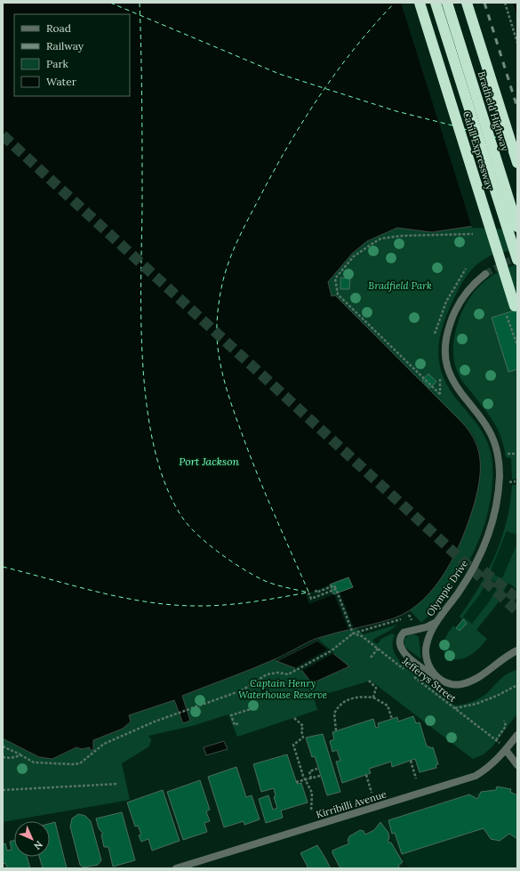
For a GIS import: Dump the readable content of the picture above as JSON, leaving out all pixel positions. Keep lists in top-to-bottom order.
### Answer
{
  "streets": {
    "highway": ["Bradfield Highway", "Cahill Expressway"],
    "street": ["Olympic Drive", "Kirribilli Avenue"],
    "path": ["Jefferys Street"]
  },
  "water": ["Port Jackson"],
  "parks": ["Bradfield Park", "Captain Henry Waterhouse Reserve"],
  "legend": [
    "Road",
    "Railway",
    "Park",
    "Water"
  ],
  "north": "bottom right"
}
